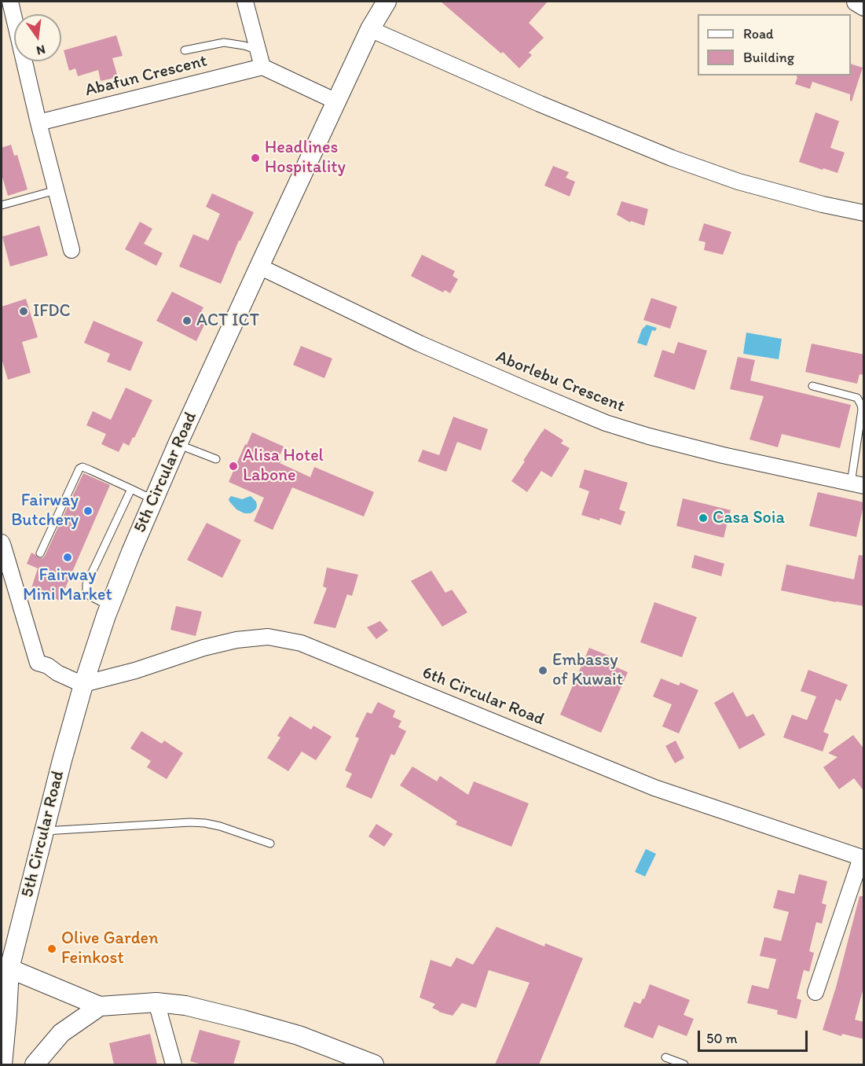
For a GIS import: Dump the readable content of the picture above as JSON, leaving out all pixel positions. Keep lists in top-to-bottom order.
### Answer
{
  "streets": {
    "street": [
      "Abafun Crescent",
      "Aborlebu Crescent",
      "5th Circular Road",
      "6th Circular Road"
    ]
  },
  "crossings": [
    ["Aborlebu Crescent", "5th Circular Road"],
    ["5th Circular Road", "6th Circular Road"]
  ],
  "places": [
    "Headlines Hospitality",
    "IFDC",
    "ACT ICT",
    "Alisa Hotel Labone",
    "Fairway Butchery",
    "Casa Soia",
    "Fairway Mini Market",
    "Embassy of Kuwait",
    "Olive Garden Feinkost"
  ],
  "legend": ["Road", "Building"],
  "scale_bar": "50 m",
  "north": "bottom"
}
